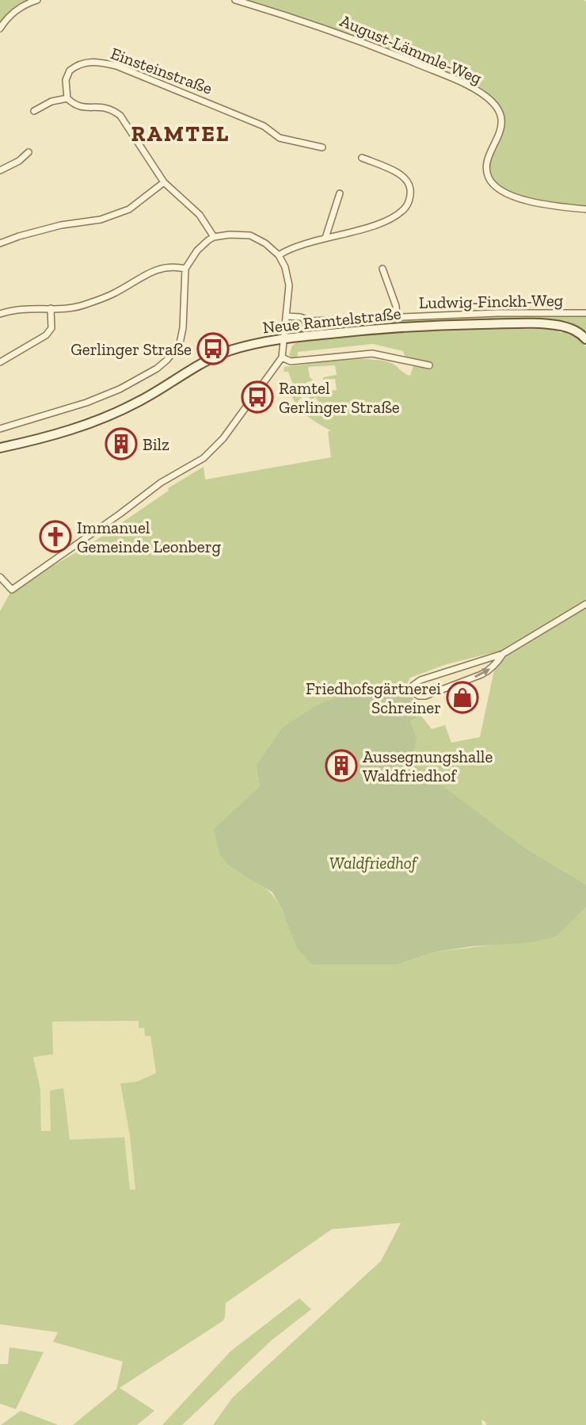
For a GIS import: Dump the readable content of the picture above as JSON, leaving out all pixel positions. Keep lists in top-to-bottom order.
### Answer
{
  "streets": {
    "main road": ["Neue Ramtelstraße"],
    "street": ["August-Lämmle-Weg", "Einsteinstraße", "Ludwig-Finckh-Weg"]
  },
  "districts": ["RAMTEL"],
  "parks": ["Waldfriedhof"],
  "places": {
    "bus stop": ["Gerlinger Straße", "Ramtel Gerlinger Straße"],
    "building": ["Bilz", "Aussegnungshalle Waldfriedhof"],
    "church": ["Immanuel Gemeinde Leonberg"],
    "shop": ["Friedhofsgärtnerei Schreiner"]
  }
}
